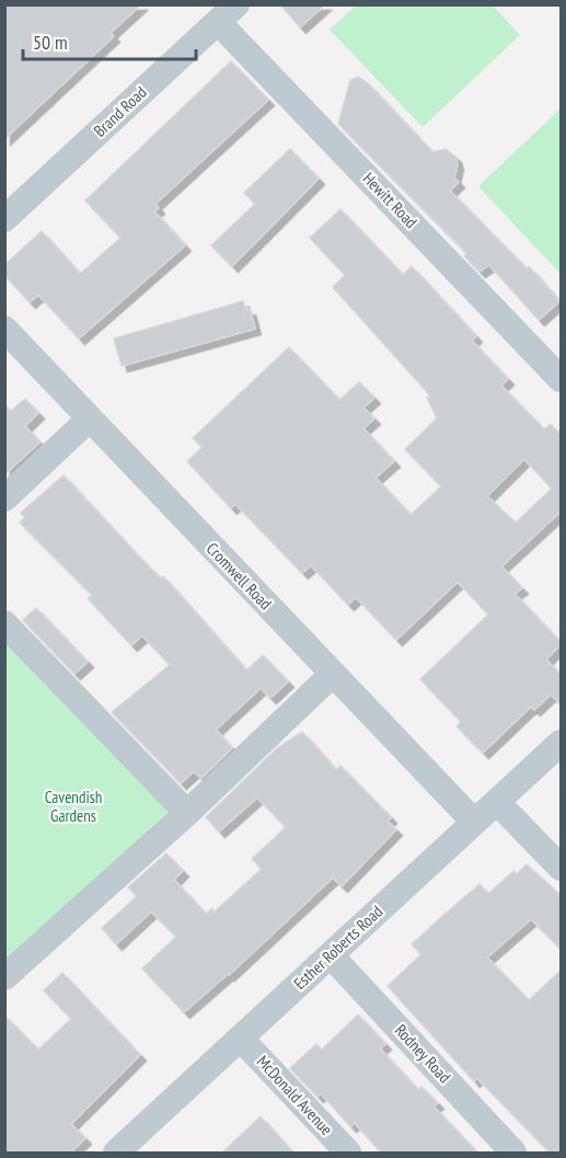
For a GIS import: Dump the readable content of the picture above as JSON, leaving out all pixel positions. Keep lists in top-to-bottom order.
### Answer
{
  "streets": {
    "street": [
      "Brand Road",
      "Hewitt Road",
      "Cromwell Road",
      "Esther Roberts Road",
      "Rodney Road",
      "McDonald Avenue"
    ]
  },
  "crossings": [
    ["Brand Road", "Hewitt Road"],
    ["Cromwell Road", "Esther Roberts Road"],
    ["Esther Roberts Road", "Rodney Road"],
    ["Esther Roberts Road", "McDonald Avenue"]
  ],
  "parks": ["Cavendish Gardens"],
  "scale_bar": "50 m"
}
